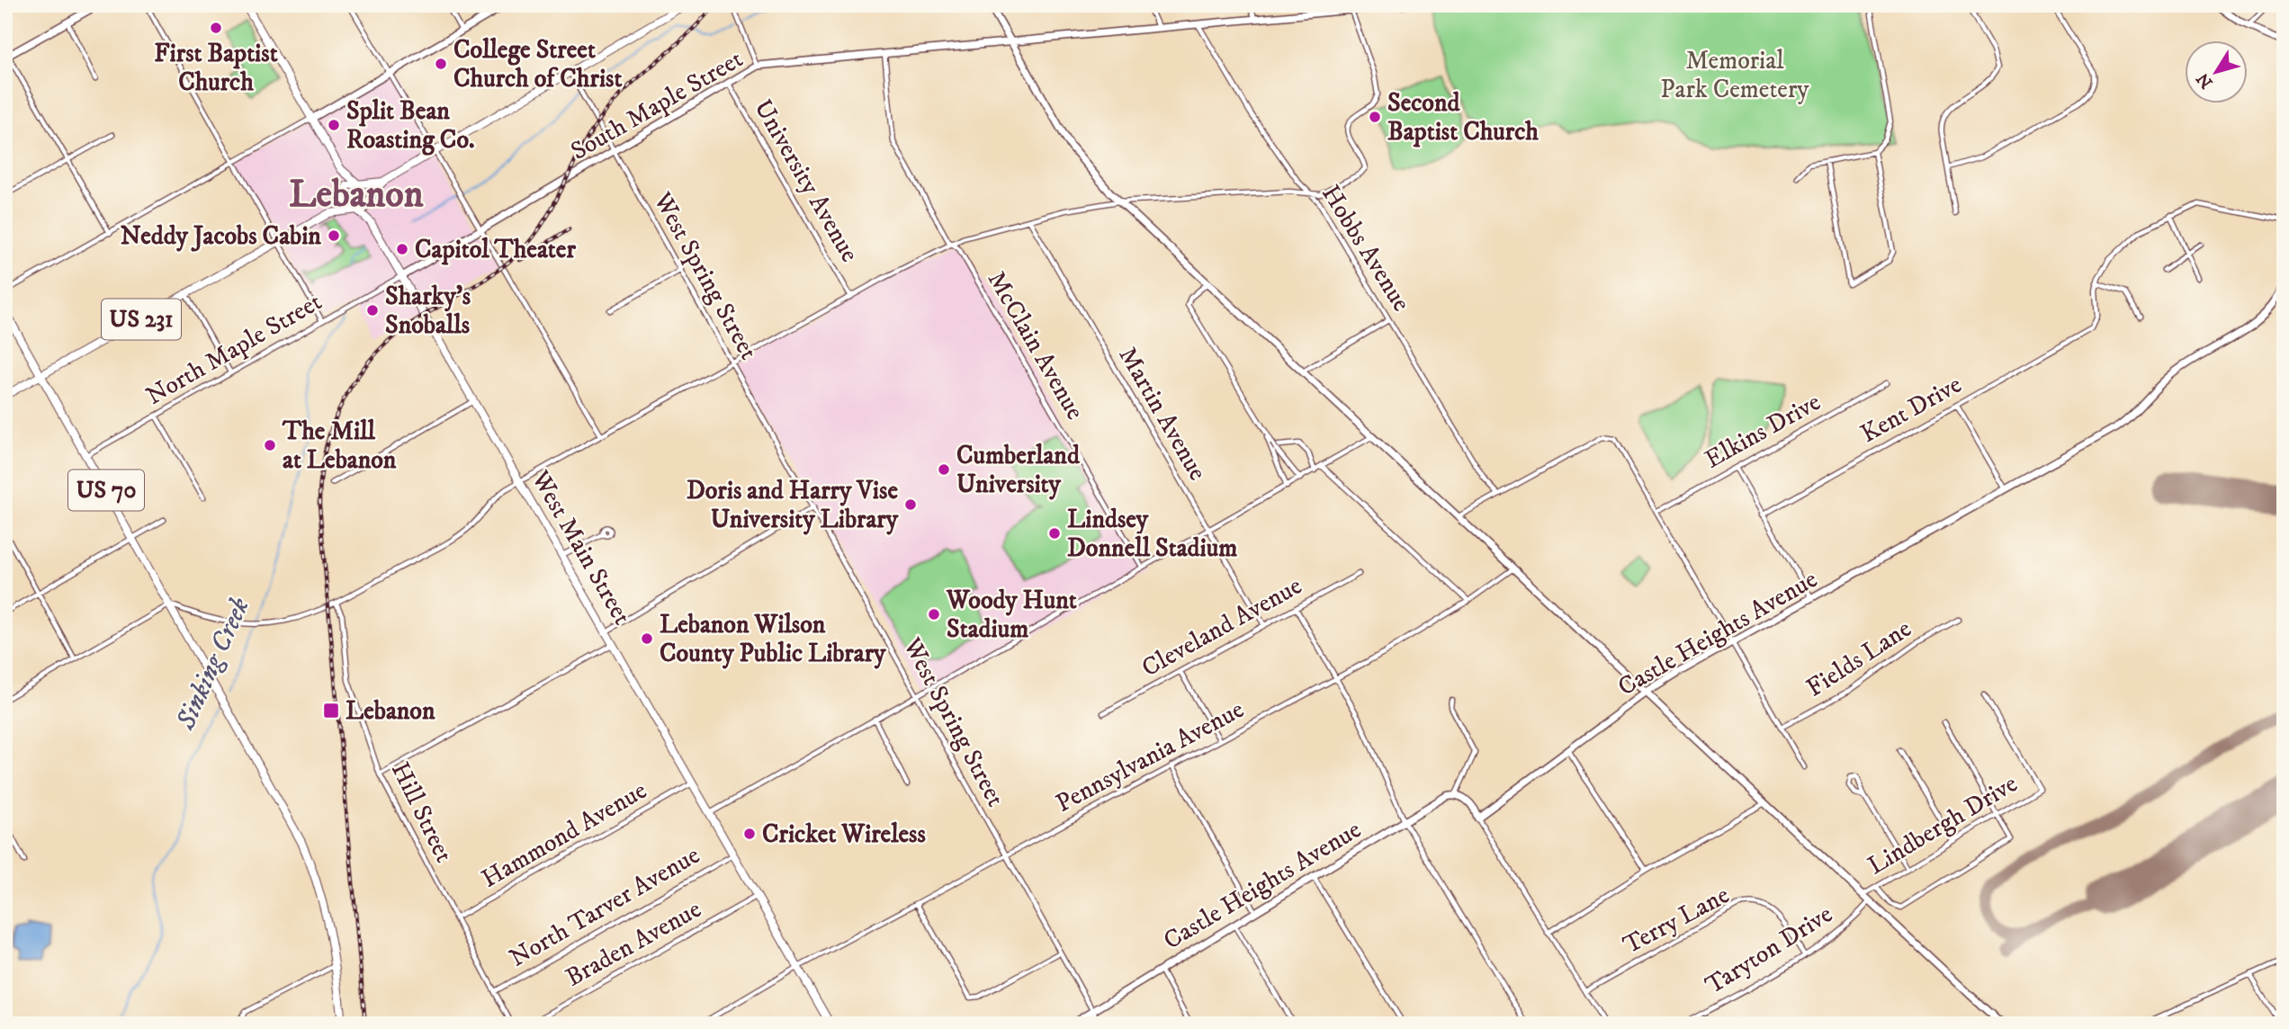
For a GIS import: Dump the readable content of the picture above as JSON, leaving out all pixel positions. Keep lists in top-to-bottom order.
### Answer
{
  "streets": {
    "main road": ["US 231", "US 70", "West Main Street"],
    "street": [
      "South Maple Street",
      "University Avenue",
      "Hobbs Avenue",
      "West Spring Street",
      "McClain Avenue",
      "North Maple Street",
      "Kent Drive",
      "Martin Avenue",
      "Elkins Drive",
      "Cleveland Avenue",
      "Castle Heights Avenue",
      "Fields Lane",
      "Pennsylvania Avenue",
      "Hill Street",
      "Lindbergh Drive",
      "Hammond Avenue",
      "North Tarver Avenue",
      "Terry Lane",
      "Braden Avenue",
      "Taryton Drive"
    ]
  },
  "crossings": [
    ["South Maple Street", "University Avenue"],
    ["South Maple Street", "Hobbs Avenue"],
    ["South Maple Street", "West Spring Street"],
    ["South Maple Street", "McClain Avenue"],
    ["South Maple Street", "North Maple Street"],
    ["South Maple Street", "West Main Street"],
    ["West Spring Street", "Castle Heights Avenue"],
    ["West Spring Street", "Pennsylvania Avenue"],
    ["US 231", "US 70"],
    ["US 231", "West Main Street"],
    ["North Maple Street", "US 70"],
    ["North Maple Street", "West Main Street"],
    ["Martin Avenue", "Cleveland Avenue"],
    ["West Main Street", "Pennsylvania Avenue"],
    ["West Main Street", "Hammond Avenue"],
    ["West Main Street", "North Tarver Avenue"],
    ["West Main Street", "Braden Avenue"],
    ["Hill Street", "Hammond Avenue"],
    ["Hill Street", "North Tarver Avenue"],
    ["Terry Lane", "Taryton Drive"]
  ],
  "districts": ["Lebanon"],
  "water": ["Sinking Creek"],
  "parks": ["Memorial Park Cemetery"],
  "places": {
    "other": [
      "First Baptist Church",
      "College Street Church of Christ",
      "Second Baptist Church",
      "Split Bean Roasting Co.",
      "Neddy Jacobs Cabin",
      "Capitol Theater",
      "Sharky's Snoballs",
      "The Mill at Lebanon",
      "Cumberland University",
      "Doris and Harry Vise University Library",
      "Lindsey Donnell Stadium",
      "Woody Hunt Stadium",
      "Lebanon Wilson County Public Library",
      "Cricket Wireless"
    ],
    "transit": ["Lebanon"]
  },
  "north": "bottom left"
}
